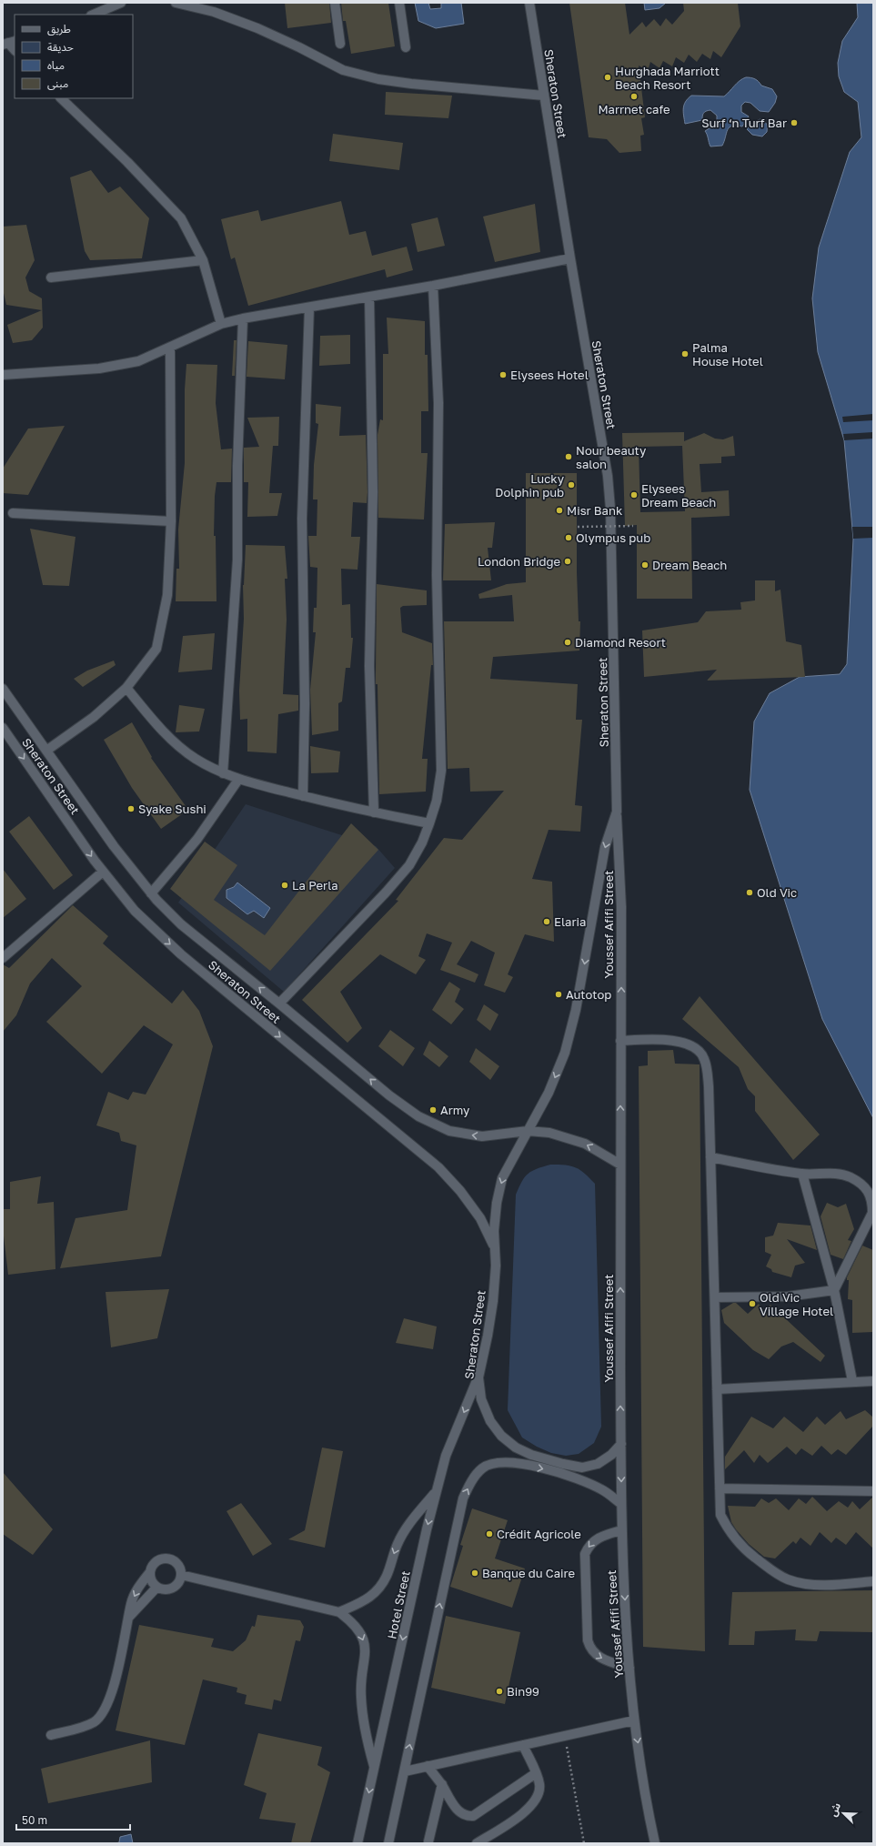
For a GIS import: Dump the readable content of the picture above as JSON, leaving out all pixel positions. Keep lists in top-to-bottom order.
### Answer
{
  "streets": {
    "street": ["Sheraton Street", "Youssef Afifi Street", "Hotel Street"]
  },
  "crossings": [
    ["Sheraton Street", "Youssef Afifi Street"],
    ["Sheraton Street", "Hotel Street"]
  ],
  "one_way": ["Hotel Street"],
  "places": [
    "Hurghada Marriott Beach Resort",
    "Marrnet cafe",
    "Surf ‘n Turf Bar",
    "Palma House Hotel",
    "Elysees Hotel",
    "Nour beauty salon",
    "Lucky Dolphin pub",
    "Elysees Dream Beach",
    "Misr Bank",
    "Olympus pub",
    "London Bridge",
    "Dream Beach",
    "Diamond Resort",
    "Syake Sushi",
    "La Perla",
    "Old Vic",
    "Elaria",
    "Autotop",
    "Army",
    "Old Vic Village Hotel",
    "Crédit Agricole",
    "Banque du Caire",
    "Bin99"
  ],
  "legend": [
    "طريق",
    "حديقة",
    "مياه",
    "مبنى"
  ],
  "scale_bar": "50 m",
  "north": "top left"
}
